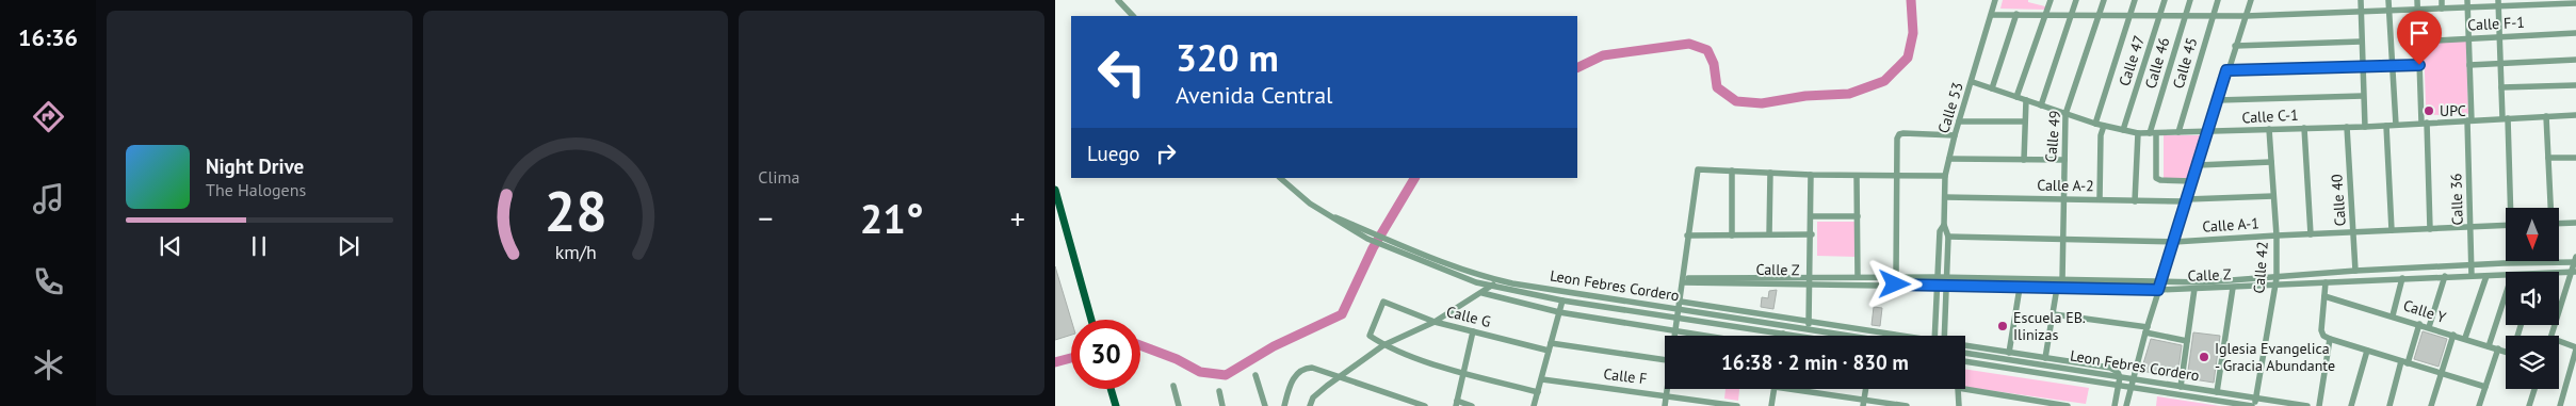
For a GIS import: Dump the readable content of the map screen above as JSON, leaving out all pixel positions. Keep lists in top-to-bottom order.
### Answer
{
  "streets": {
    "street": [
      "Calle F-1",
      "Calle 47",
      "Calle 46",
      "Calle 45",
      "Calle 53",
      "Calle C-1",
      "Calle 49",
      "Calle A-2",
      "Calle 36",
      "Calle 40",
      "Calle A-1",
      "Calle 42",
      "Calle Z",
      "Leon Febres Cordero",
      "Calle Y",
      "Calle G",
      "Calle F"
    ]
  },
  "crossings": [
    ["Calle F-1", "Calle 36"],
    ["Calle 47", "Calle C-1"],
    ["Calle 46", "Calle C-1"],
    ["Calle 45", "Calle C-1"],
    ["Calle 53", "Calle C-1"],
    ["Calle 53", "Calle A-2"],
    ["Calle 53", "Calle A-1"],
    ["Calle 53", "Calle Z"],
    ["Calle C-1", "Calle 49"],
    ["Calle C-1", "Calle 36"],
    ["Calle C-1", "Calle 40"],
    ["Calle C-1", "Calle 42"],
    ["Calle 49", "Calle A-2"],
    ["Calle 49", "Calle A-1"],
    ["Calle 49", "Calle Z"],
    ["Calle A-2", "Calle 42"],
    ["Calle 36", "Calle A-1"],
    ["Calle 36", "Calle Z"],
    ["Calle 40", "Calle A-1"],
    ["Calle 40", "Calle Z"],
    ["Calle A-1", "Calle 42"],
    ["Calle 42", "Calle Z"],
    ["Calle 42", "Leon Febres Cordero"]
  ],
  "places": ["UPC", "Escuela EB. Ilinizas", "Iglesia Evangelica - Gracia Abundante"],
  "north": "bottom",
  "page": {
    "tabs": "16:36",
    "tile": "Clima",
    "turn": ["320 m", "Avenida Central"],
    "then": "Luego",
    "song": ["Night Drive", "The Halogens"],
    "heat": ["−", "21°", "+"],
    "limit": "30",
    "trip": "16:38 · 2 min · 830 m",
    "gauge": ["28", "km/h"]
  }
}
